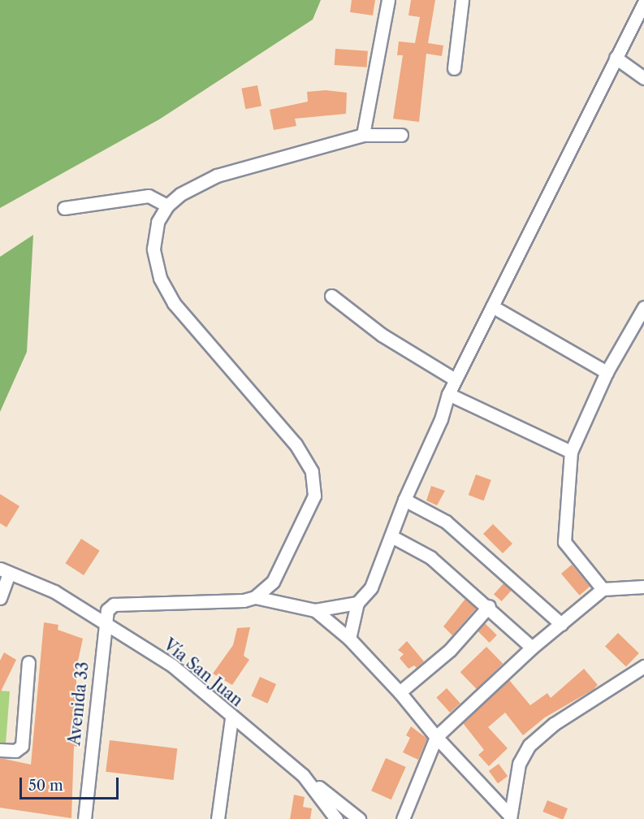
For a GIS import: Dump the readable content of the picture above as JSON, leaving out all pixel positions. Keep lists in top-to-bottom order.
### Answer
{
  "streets": {
    "street": ["Vía San Juan", "Avenida 33"]
  },
  "crossings": [
    ["Vía San Juan", "Avenida 33"]
  ],
  "scale_bar": "50 m"
}
